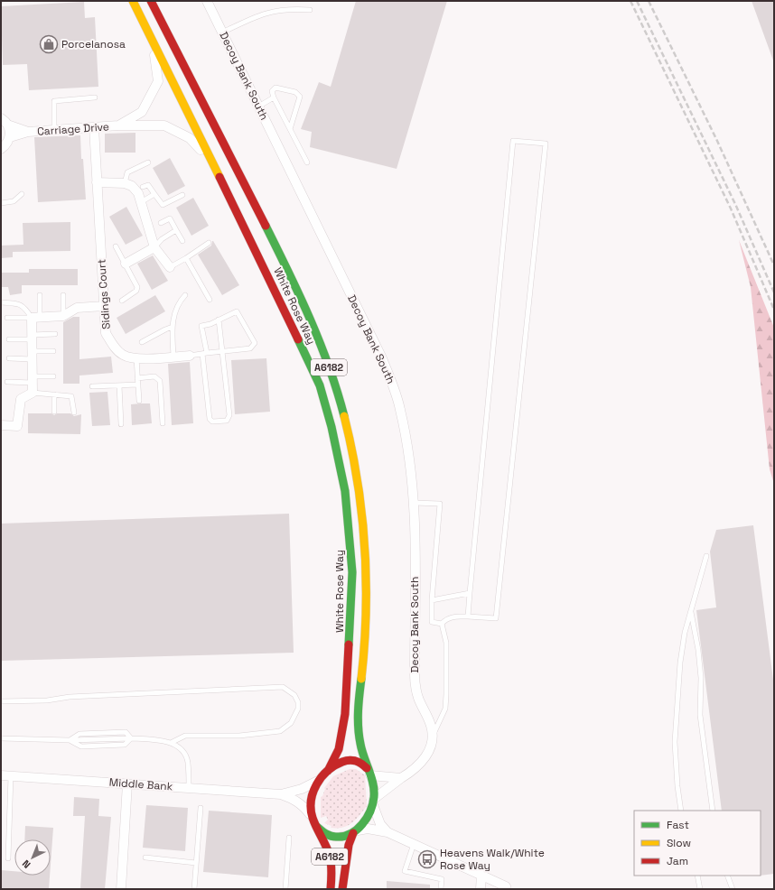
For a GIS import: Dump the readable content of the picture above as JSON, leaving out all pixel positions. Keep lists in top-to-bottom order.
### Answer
{
  "streets": {
    "highway": ["White Rose Way", "A6182"],
    "street": [
      "Decoy Bank South",
      "Carriage Drive",
      "Sidings Court",
      "Middle Bank"
    ]
  },
  "crossings": [
    ["Decoy Bank South", "White Rose Way"],
    ["Decoy Bank South", "Middle Bank"],
    ["Carriage Drive", "Sidings Court"],
    ["Carriage Drive", "White Rose Way"],
    ["White Rose Way", "Middle Bank"]
  ],
  "places": {
    "shop": ["Porcelanosa"],
    "bus stop": ["Heavens Walk/White Rose Way"]
  },
  "legend": ["Fast", "Slow", "Jam"],
  "north": "bottom left"
}
